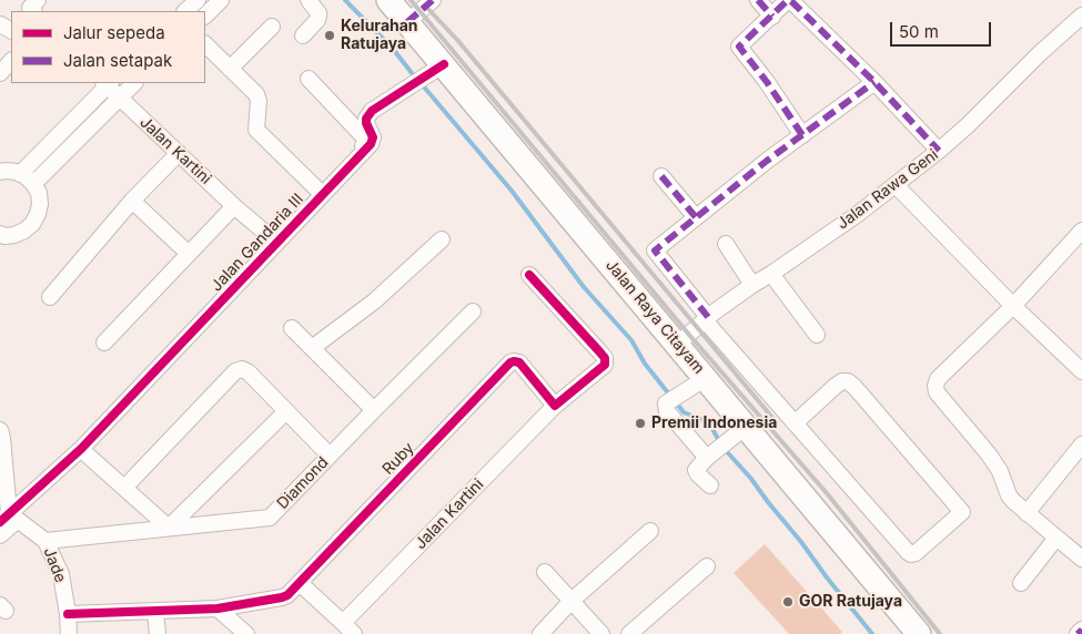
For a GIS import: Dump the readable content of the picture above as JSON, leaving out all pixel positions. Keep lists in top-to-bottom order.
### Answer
{
  "streets": {
    "main road": ["Jalan Raya Citayam"],
    "street": [
      "Jalan Kartini",
      "Jalan Rawa Geni",
      "Jalan Gandaria III",
      "Ruby",
      "Diamond",
      "Jade"
    ]
  },
  "crossings": [
    ["Jalan Kartini", "Ruby"],
    ["Jalan Rawa Geni", "Jalan Raya Citayam"],
    ["Jalan Gandaria III", "Jalan Raya Citayam"],
    ["Ruby", "Jade"],
    ["Diamond", "Jade"]
  ],
  "places": ["Kelurahan Ratujaya", "Premii Indonesia", "GOR Ratujaya"],
  "legend": ["Jalur sepeda", "Jalan setapak"],
  "scale_bar": "50 m"
}
